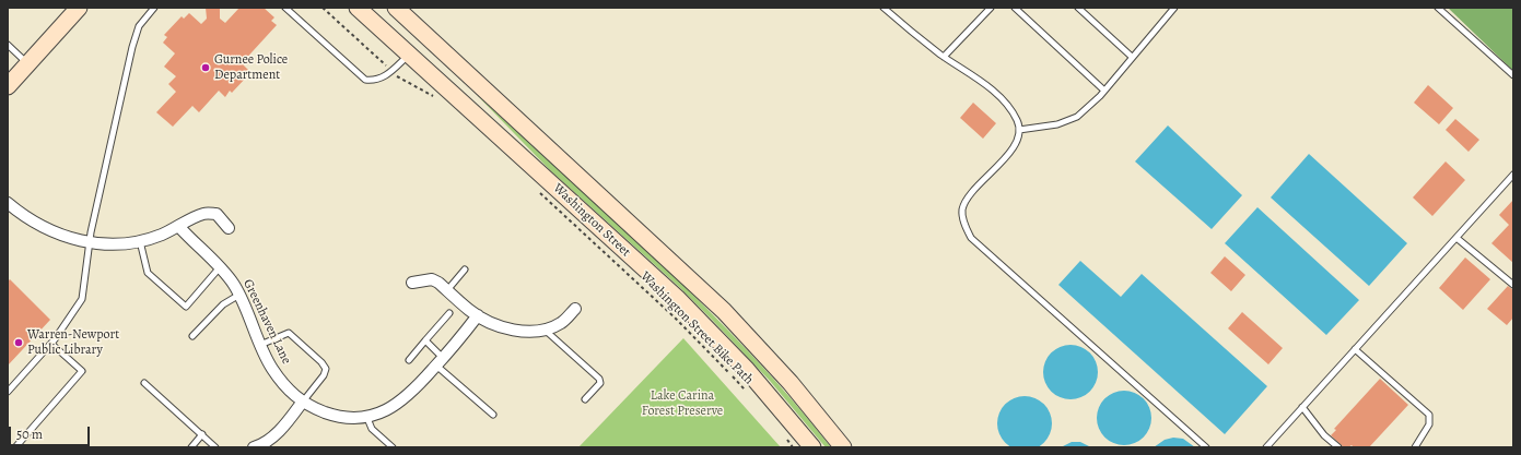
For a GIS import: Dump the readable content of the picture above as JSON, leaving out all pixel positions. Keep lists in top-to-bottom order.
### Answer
{
  "streets": {
    "main road": ["Washington Street"],
    "street": ["Greenhaven Lane"],
    "path": ["Washington Street Bike Path"]
  },
  "parks": ["Lake Carina Forest Preserve"],
  "places": ["Gurnee Police Department", "Warren-Newport Public Library"],
  "scale_bar": "50 m"
}
